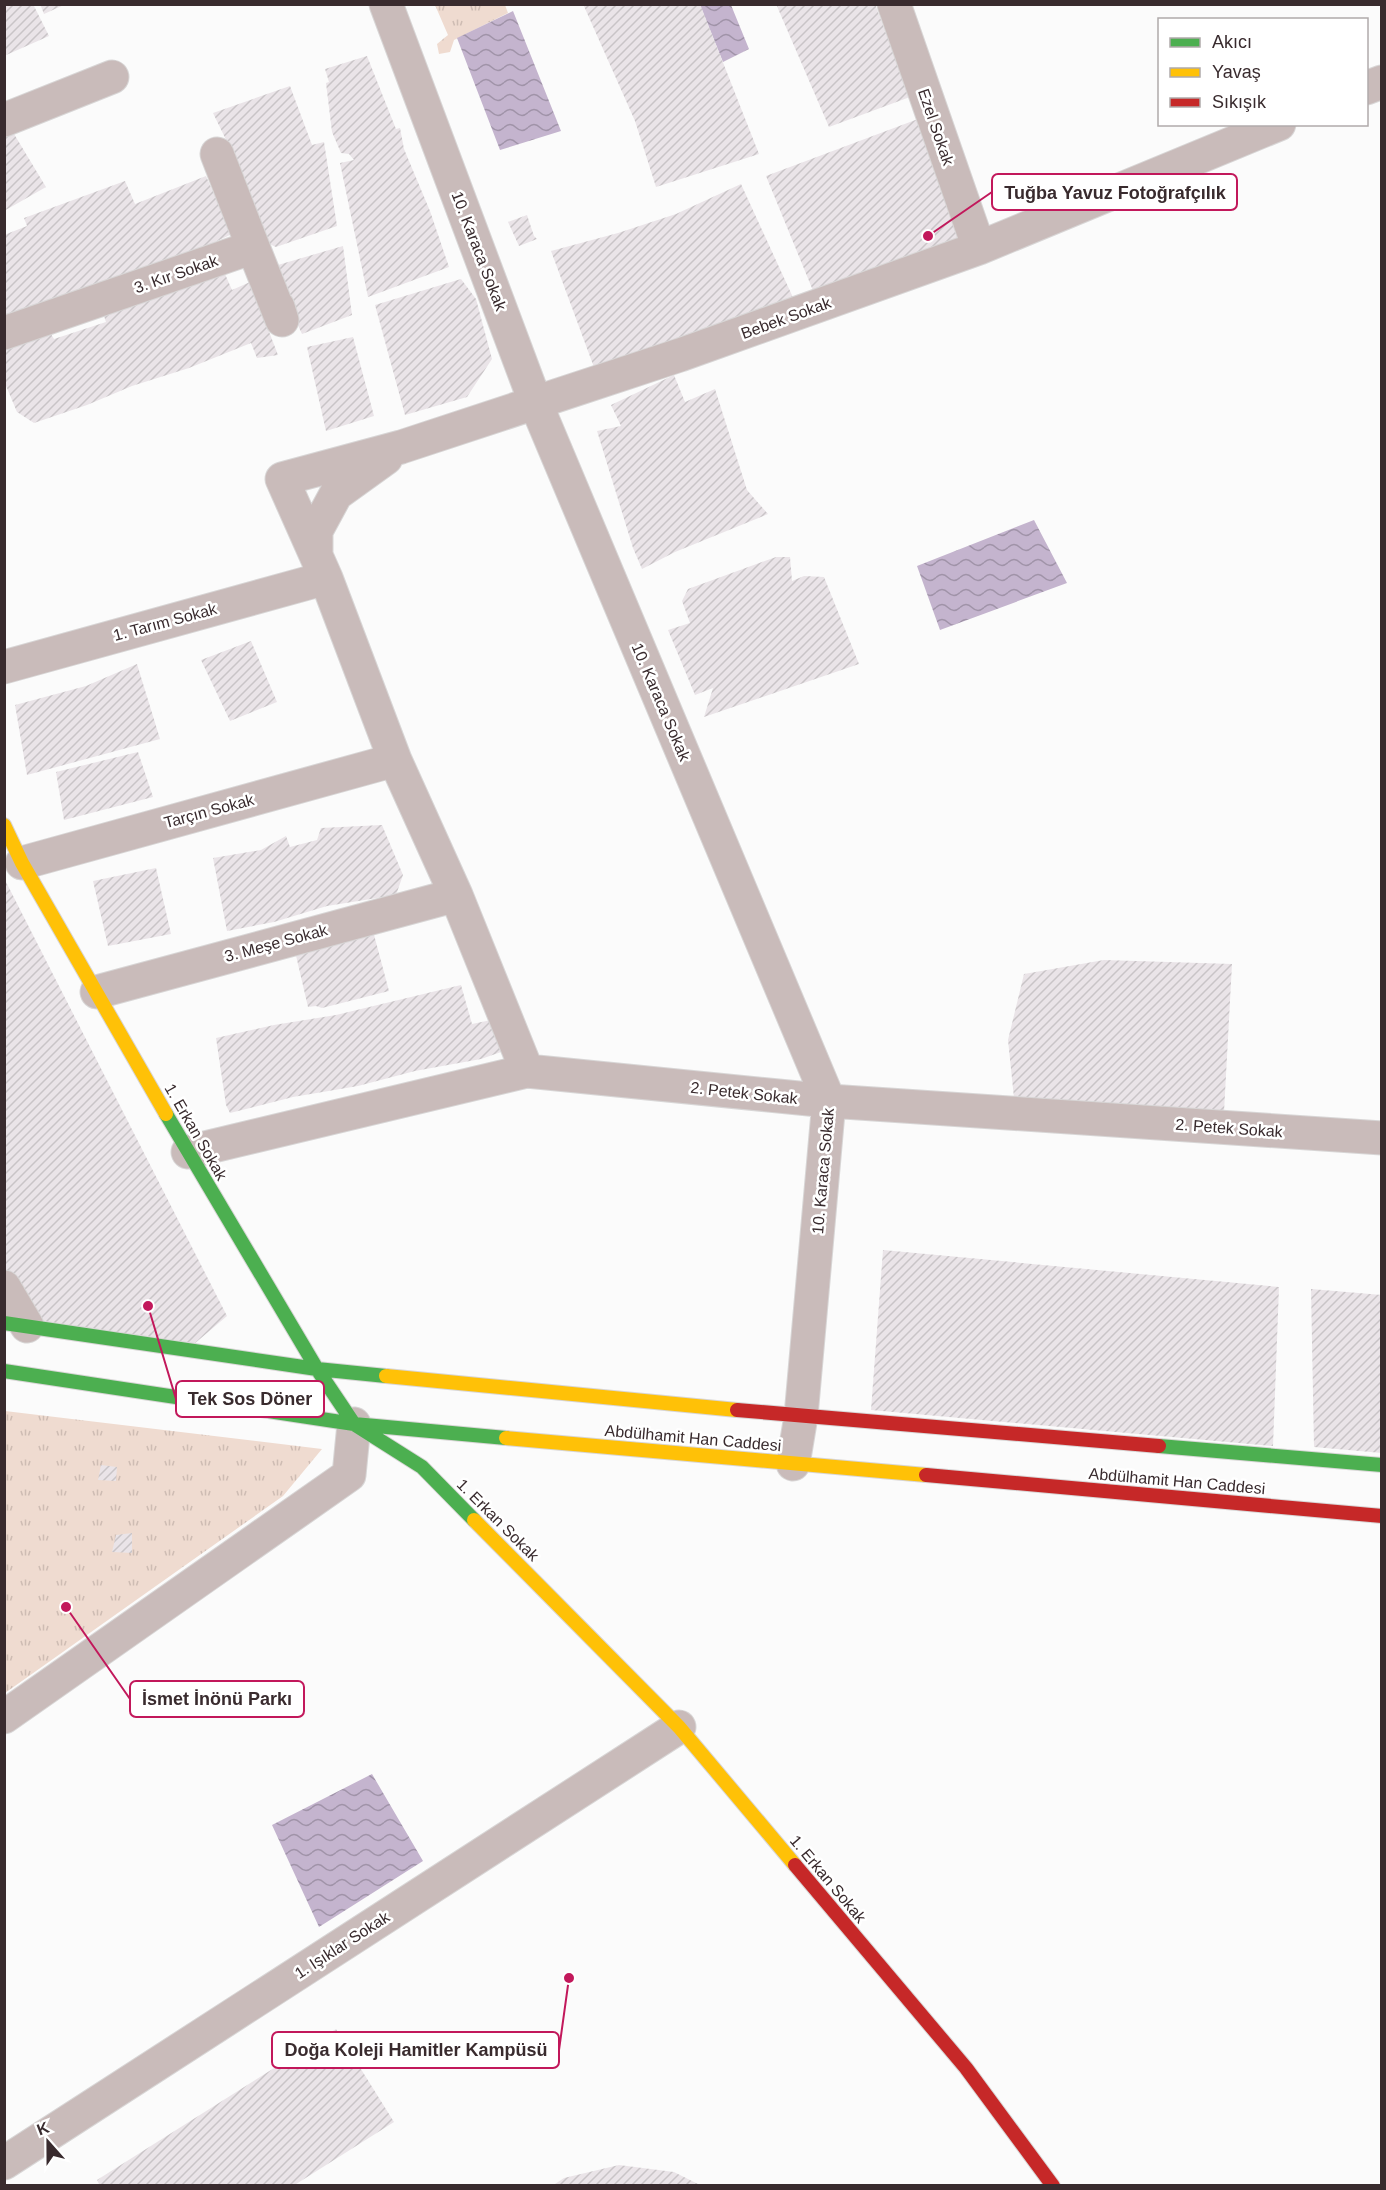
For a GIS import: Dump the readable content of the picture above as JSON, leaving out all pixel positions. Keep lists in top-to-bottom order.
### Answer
{
  "streets": {
    "main road": ["1. Erkan Sokak", "Abdülhamit Han Caddesi"],
    "street": [
      "Ezel Sokak",
      "10. Karaca Sokak",
      "3. Kır Sokak",
      "Bebek Sokak",
      "1. Tarım Sokak",
      "Tarçın Sokak",
      "3. Meşe Sokak",
      "2. Petek Sokak",
      "1. Işıklar Sokak"
    ]
  },
  "crossings": [
    ["Ezel Sokak", "Bebek Sokak"],
    ["10. Karaca Sokak", "Bebek Sokak"],
    ["10. Karaca Sokak", "2. Petek Sokak"],
    ["10. Karaca Sokak", "Abdülhamit Han Caddesi"],
    ["Bebek Sokak", "1. Tarım Sokak"],
    ["Tarçın Sokak", "1. Erkan Sokak"],
    ["3. Meşe Sokak", "1. Erkan Sokak"],
    ["2. Petek Sokak", "1. Erkan Sokak"],
    ["1. Erkan Sokak", "Abdülhamit Han Caddesi"],
    ["1. Erkan Sokak", "1. Işıklar Sokak"]
  ],
  "places": [
    "Tuğba Yavuz Fotoğrafçılık",
    "Tek Sos Döner",
    "İsmet İnönü Parkı",
    "Doğa Koleji Hamitler Kampüsü"
  ],
  "legend": ["Akıcı", "Yavaş", "Sıkışık"],
  "north": "top"
}
